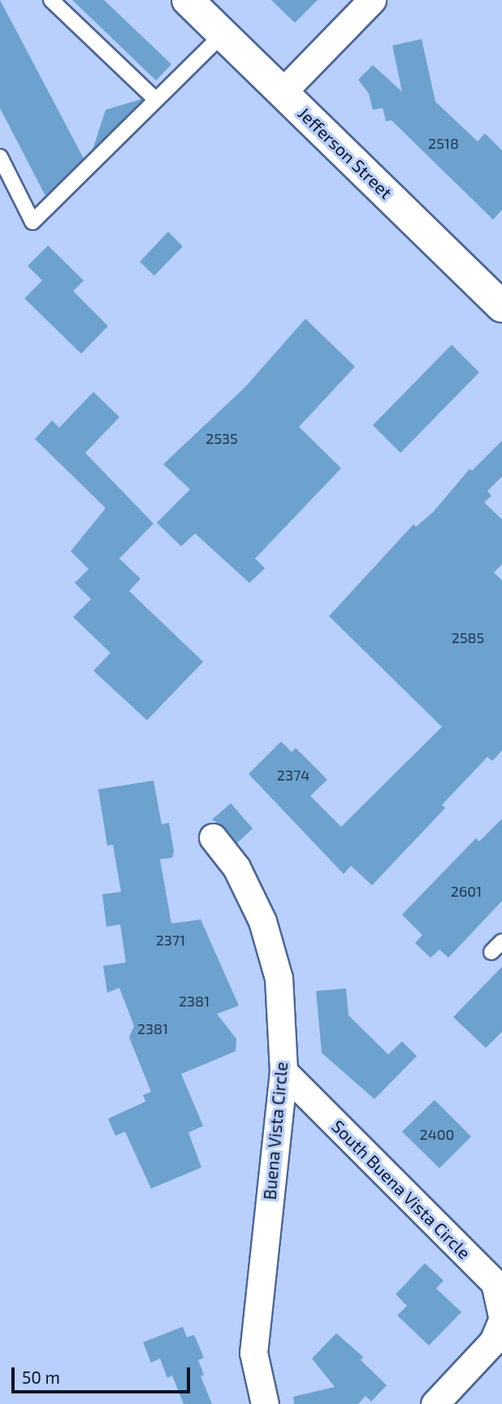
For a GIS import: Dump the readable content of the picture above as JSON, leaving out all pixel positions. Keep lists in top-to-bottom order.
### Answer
{
  "streets": {
    "main road": ["Jefferson Street"],
    "street": ["Buena Vista Circle", "South Buena Vista Circle"]
  },
  "crossings": [
    ["Buena Vista Circle", "South Buena Vista Circle"]
  ],
  "house_numbers": [
    "2518",
    "2535",
    "2585",
    "2374",
    "2601",
    "2371",
    "2381",
    "2381",
    "2400"
  ],
  "scale_bar": "50 m"
}
